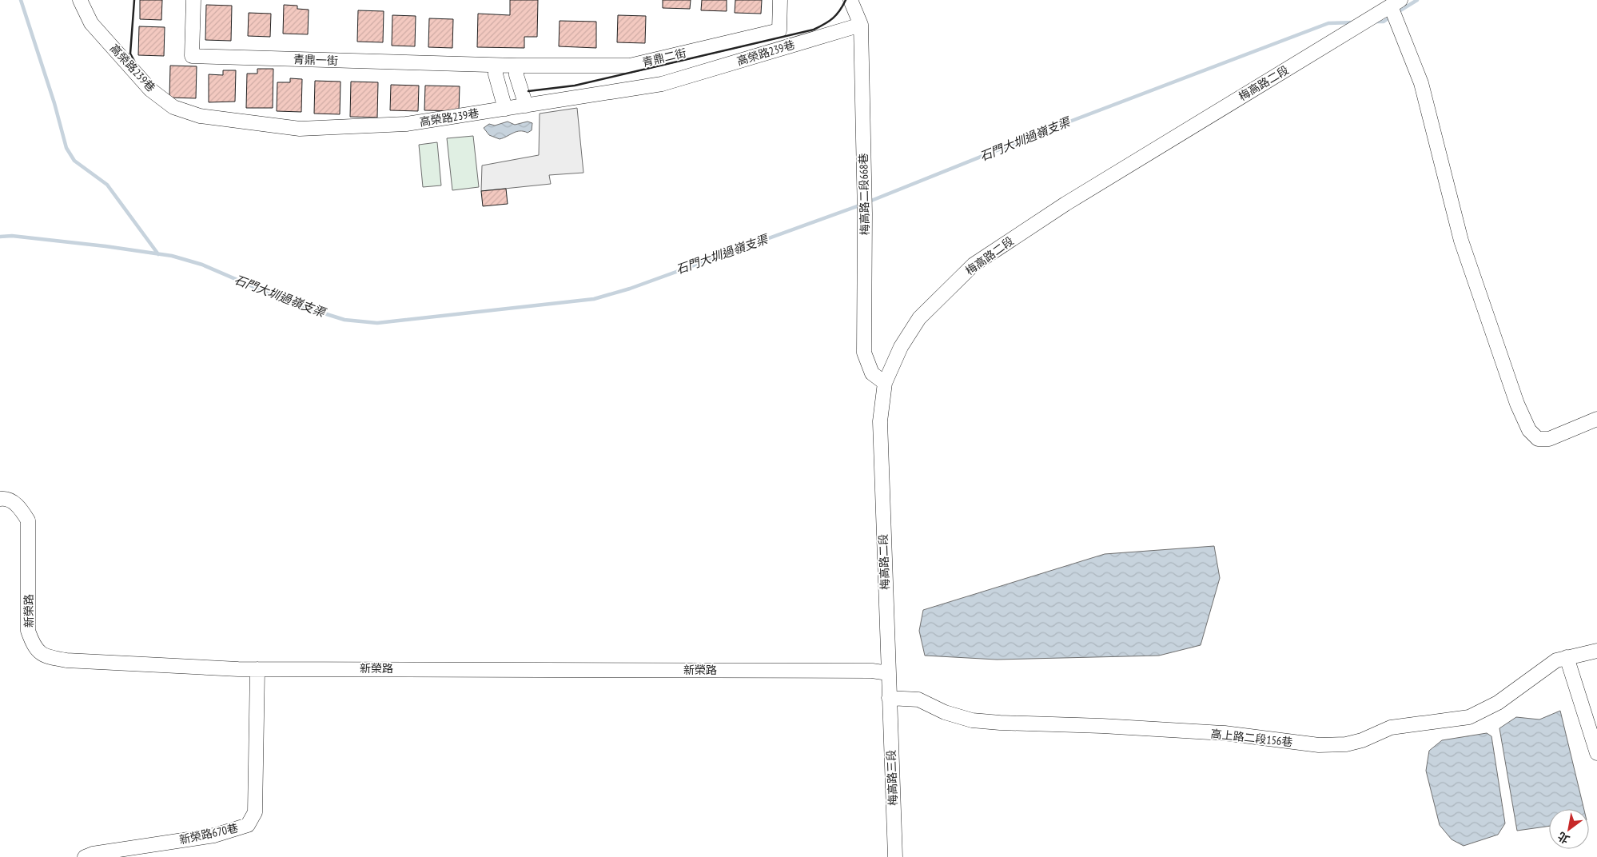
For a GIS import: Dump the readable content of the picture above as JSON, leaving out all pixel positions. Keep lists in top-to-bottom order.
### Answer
{
  "streets": {
    "street": [
      "高榮路239巷",
      "青鼎二街",
      "青鼎一街",
      "梅高路二段",
      "梅高路二段668巷",
      "新榮路",
      "高上路二段156巷",
      "梅高路三段",
      "新榮路670巷"
    ]
  },
  "crossings": [
    ["高榮路239巷", "梅高路二段668巷"],
    ["梅高路二段", "梅高路二段668巷"],
    ["梅高路二段", "新榮路"],
    ["梅高路二段", "高上路二段156巷"],
    ["梅高路二段", "梅高路三段"],
    ["新榮路", "新榮路670巷"],
    ["高上路二段156巷", "梅高路三段"]
  ],
  "water": ["石門大圳過嶺支渠"],
  "north": "bottom left"
}
